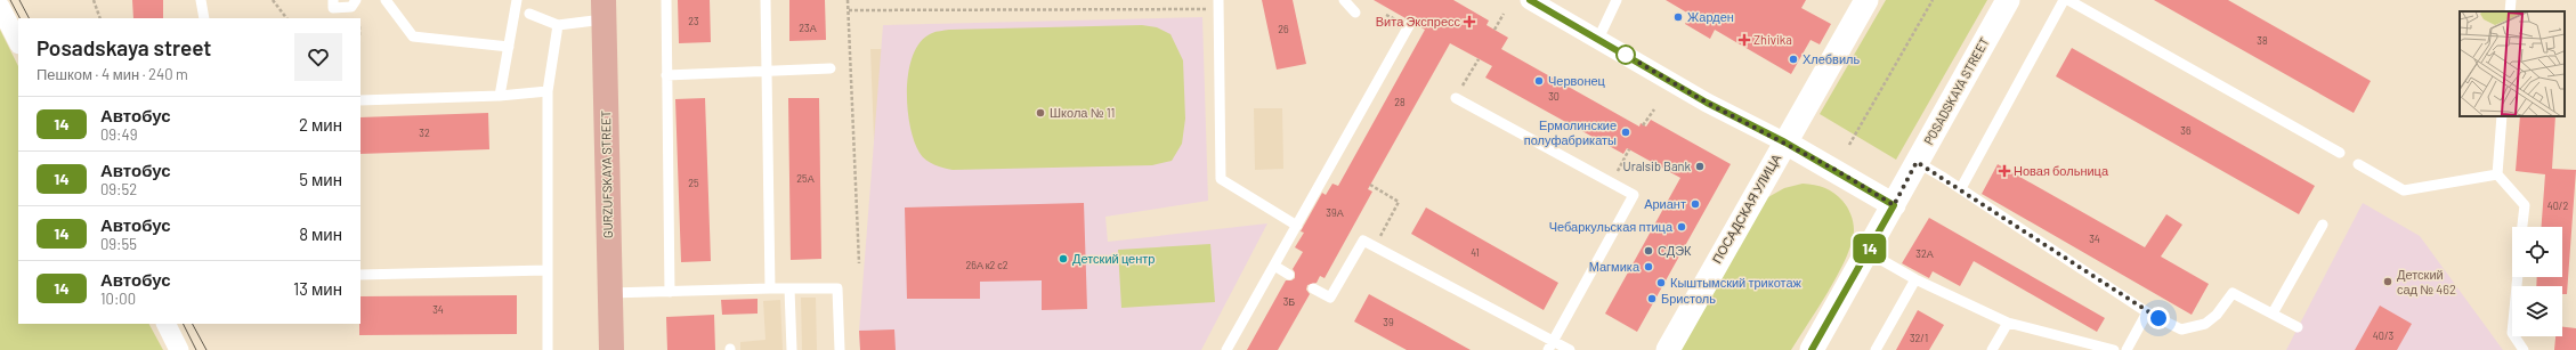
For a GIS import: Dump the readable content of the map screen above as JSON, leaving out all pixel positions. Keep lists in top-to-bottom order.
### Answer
{
  "streets": {
    "main road": ["GURZUFSKAYA STREET"],
    "street": ["POSADSKAYA STREET", "ПОСАДСКАЯ УЛИЦА"]
  },
  "places": {
    "other": [
      "Жарден",
      "Хлебвиль",
      "Червонец",
      "Школа № 11",
      "Ермолинские полуфабрикаты",
      "Uralsib Bank",
      "Ариант",
      "Чебаркульская птица",
      "СДЭК",
      "Детский центр",
      "Магмика",
      "Детский сад № 462",
      "Кыштымский трикотаж",
      "Бристоль"
    ],
    "health": ["Вита Экспресс", "Zhivika", "Новая больница"]
  },
  "lines": ["bus line 14"],
  "house_numbers": [
    "23",
    "23А",
    "26",
    "38",
    "30",
    "28",
    "36",
    "32",
    "25А",
    "25",
    "40/2",
    "39А",
    "34",
    "41",
    "32А",
    "26А к2 с2",
    "3Б",
    "34",
    "39",
    "40/3",
    "32/1"
  ],
  "page": {
    "on_map": "14",
    "heading": ["Posadskaya street", "Пешком · 4 мин · 240 m"],
    "list": [
      {
        "mark": "14",
        "name": "Автобус",
        "note": "09:49",
        "value": "2 мин"
      },
      {
        "mark": "14",
        "name": "Автобус",
        "note": "09:52",
        "value": "5 мин"
      },
      {
        "mark": "14",
        "name": "Автобус",
        "note": "09:55",
        "value": "8 мин"
      },
      {
        "mark": "14",
        "name": "Автобус",
        "note": "10:00",
        "value": "13 мин"
      }
    ]
  }
}
